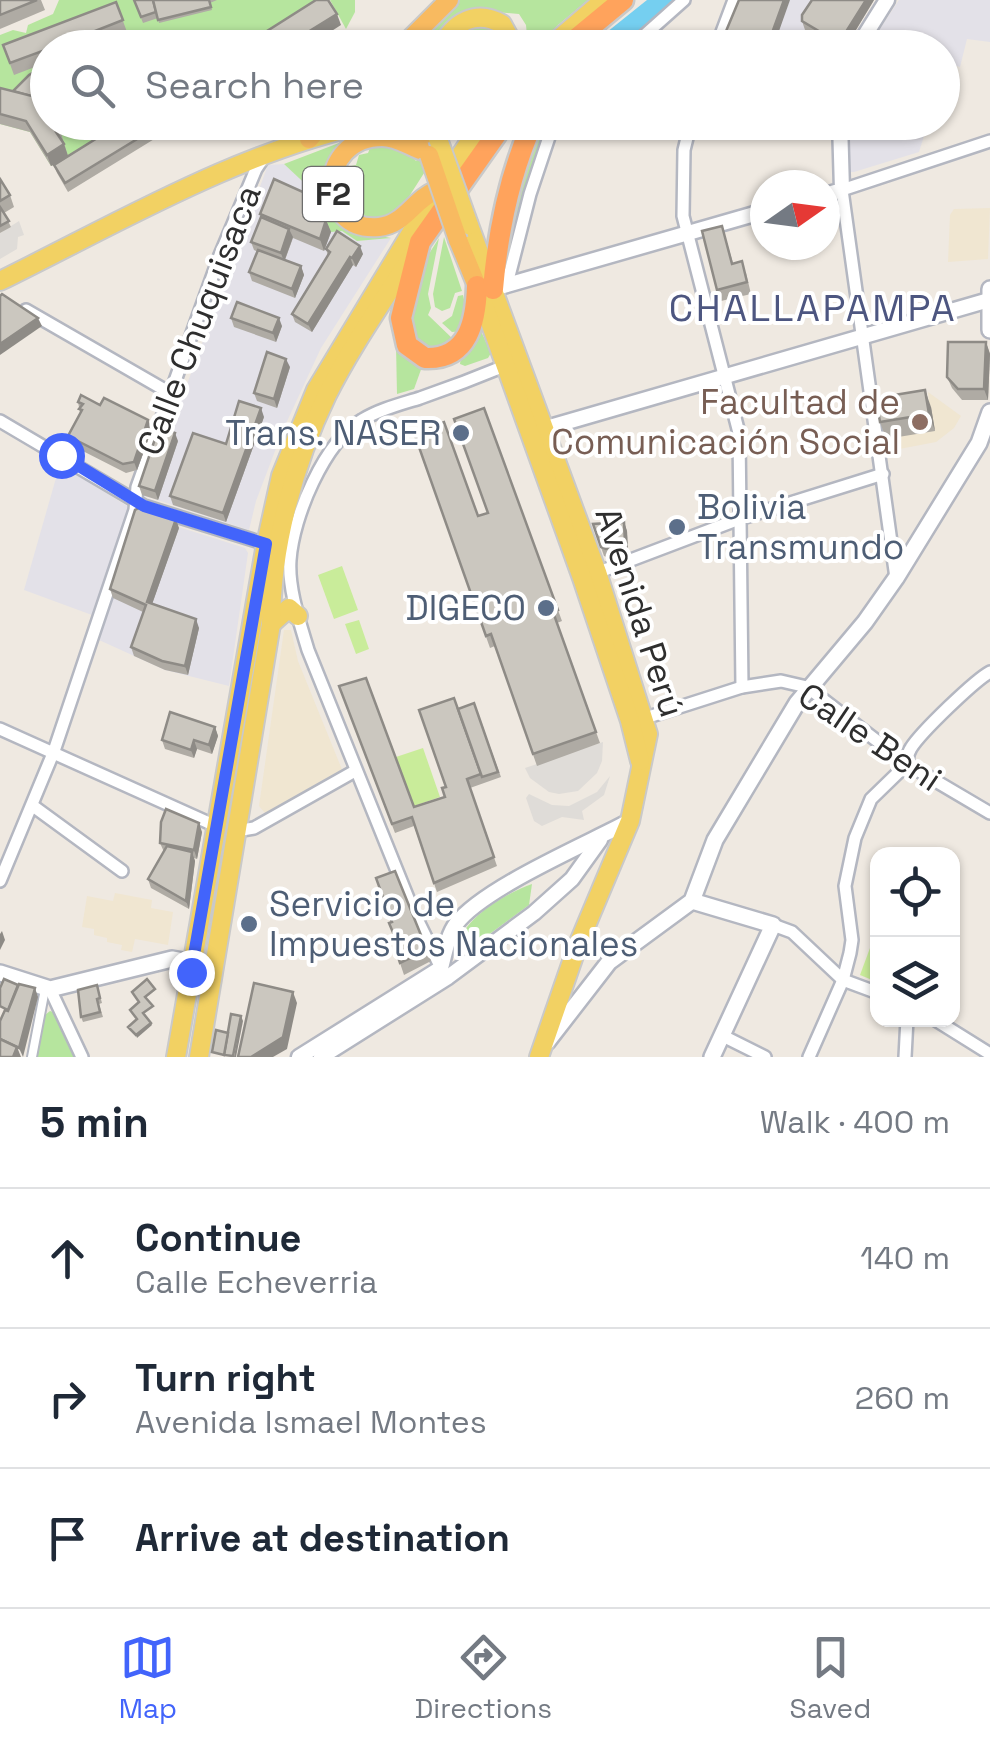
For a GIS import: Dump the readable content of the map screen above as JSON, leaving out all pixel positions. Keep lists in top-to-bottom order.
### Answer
{
  "streets": {
    "highway": ["F2", "Avenida Perú"],
    "street": ["Calle Chuquisaca", "Calle Beni"]
  },
  "crossings": [
    ["Avenida Perú", "Calle Beni"]
  ],
  "districts": ["CHALLAPAMPA"],
  "places": [
    "Facultad de Comunicación Social",
    "Trans. NASER",
    "Bolivia Transmundo",
    "DIGECO",
    "Servicio de Impuestos Nacionales"
  ],
  "north": "right",
  "page": {
    "search": "Search here",
    "heading": ["5 min", "Walk · 400 m"],
    "list": [
      ["Continue", "Calle Echeverria", "140 m"],
      ["Turn right", "Avenida Ismael Montes", "260 m"],
      "Arrive at destination"
    ],
    "nav": ["Map", "Directions", "Saved"]
  }
}
